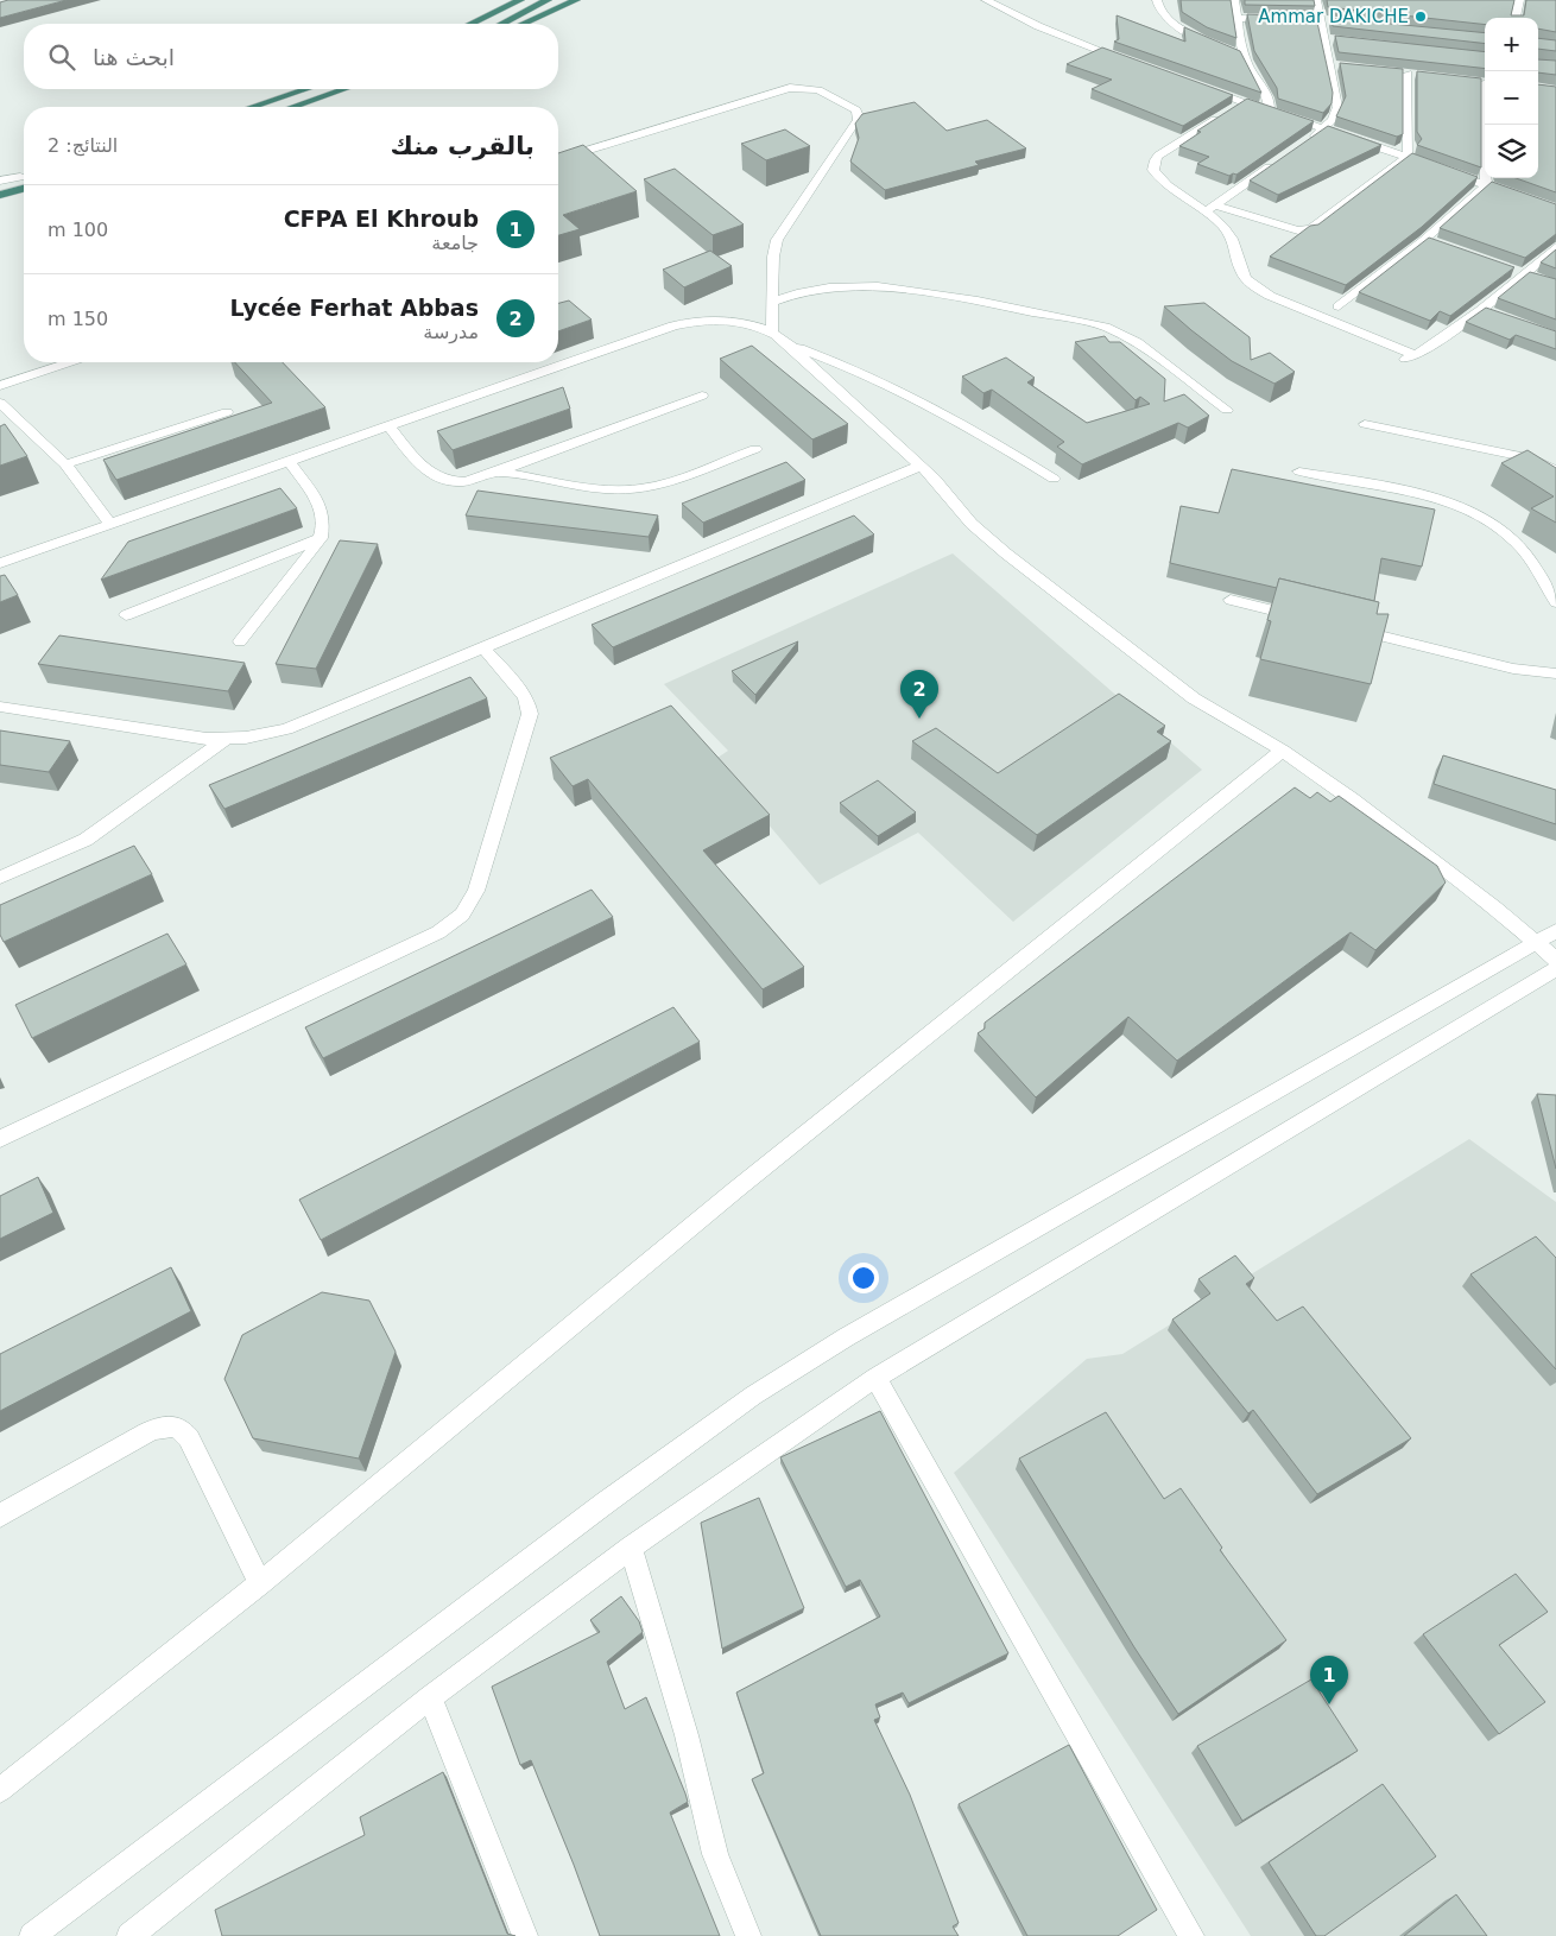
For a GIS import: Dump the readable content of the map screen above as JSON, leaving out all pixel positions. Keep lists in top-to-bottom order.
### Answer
{
  "places": ["Ammar DAKICHE"],
  "page": {
    "map_buttons": ["+", "−"],
    "search": "ابحث هنا",
    "heading": ["بالقرب منك", "النتائج: 2"],
    "list": [
      {
        "mark": "1",
        "name": "CFPA El Khroub",
        "note": "جامعة",
        "value": "100 m"
      },
      {
        "mark": "2",
        "name": "Lycée Ferhat Abbas",
        "note": "مدرسة",
        "value": "150 m"
      }
    ],
    "pins": ["2", "1"]
  }
}
